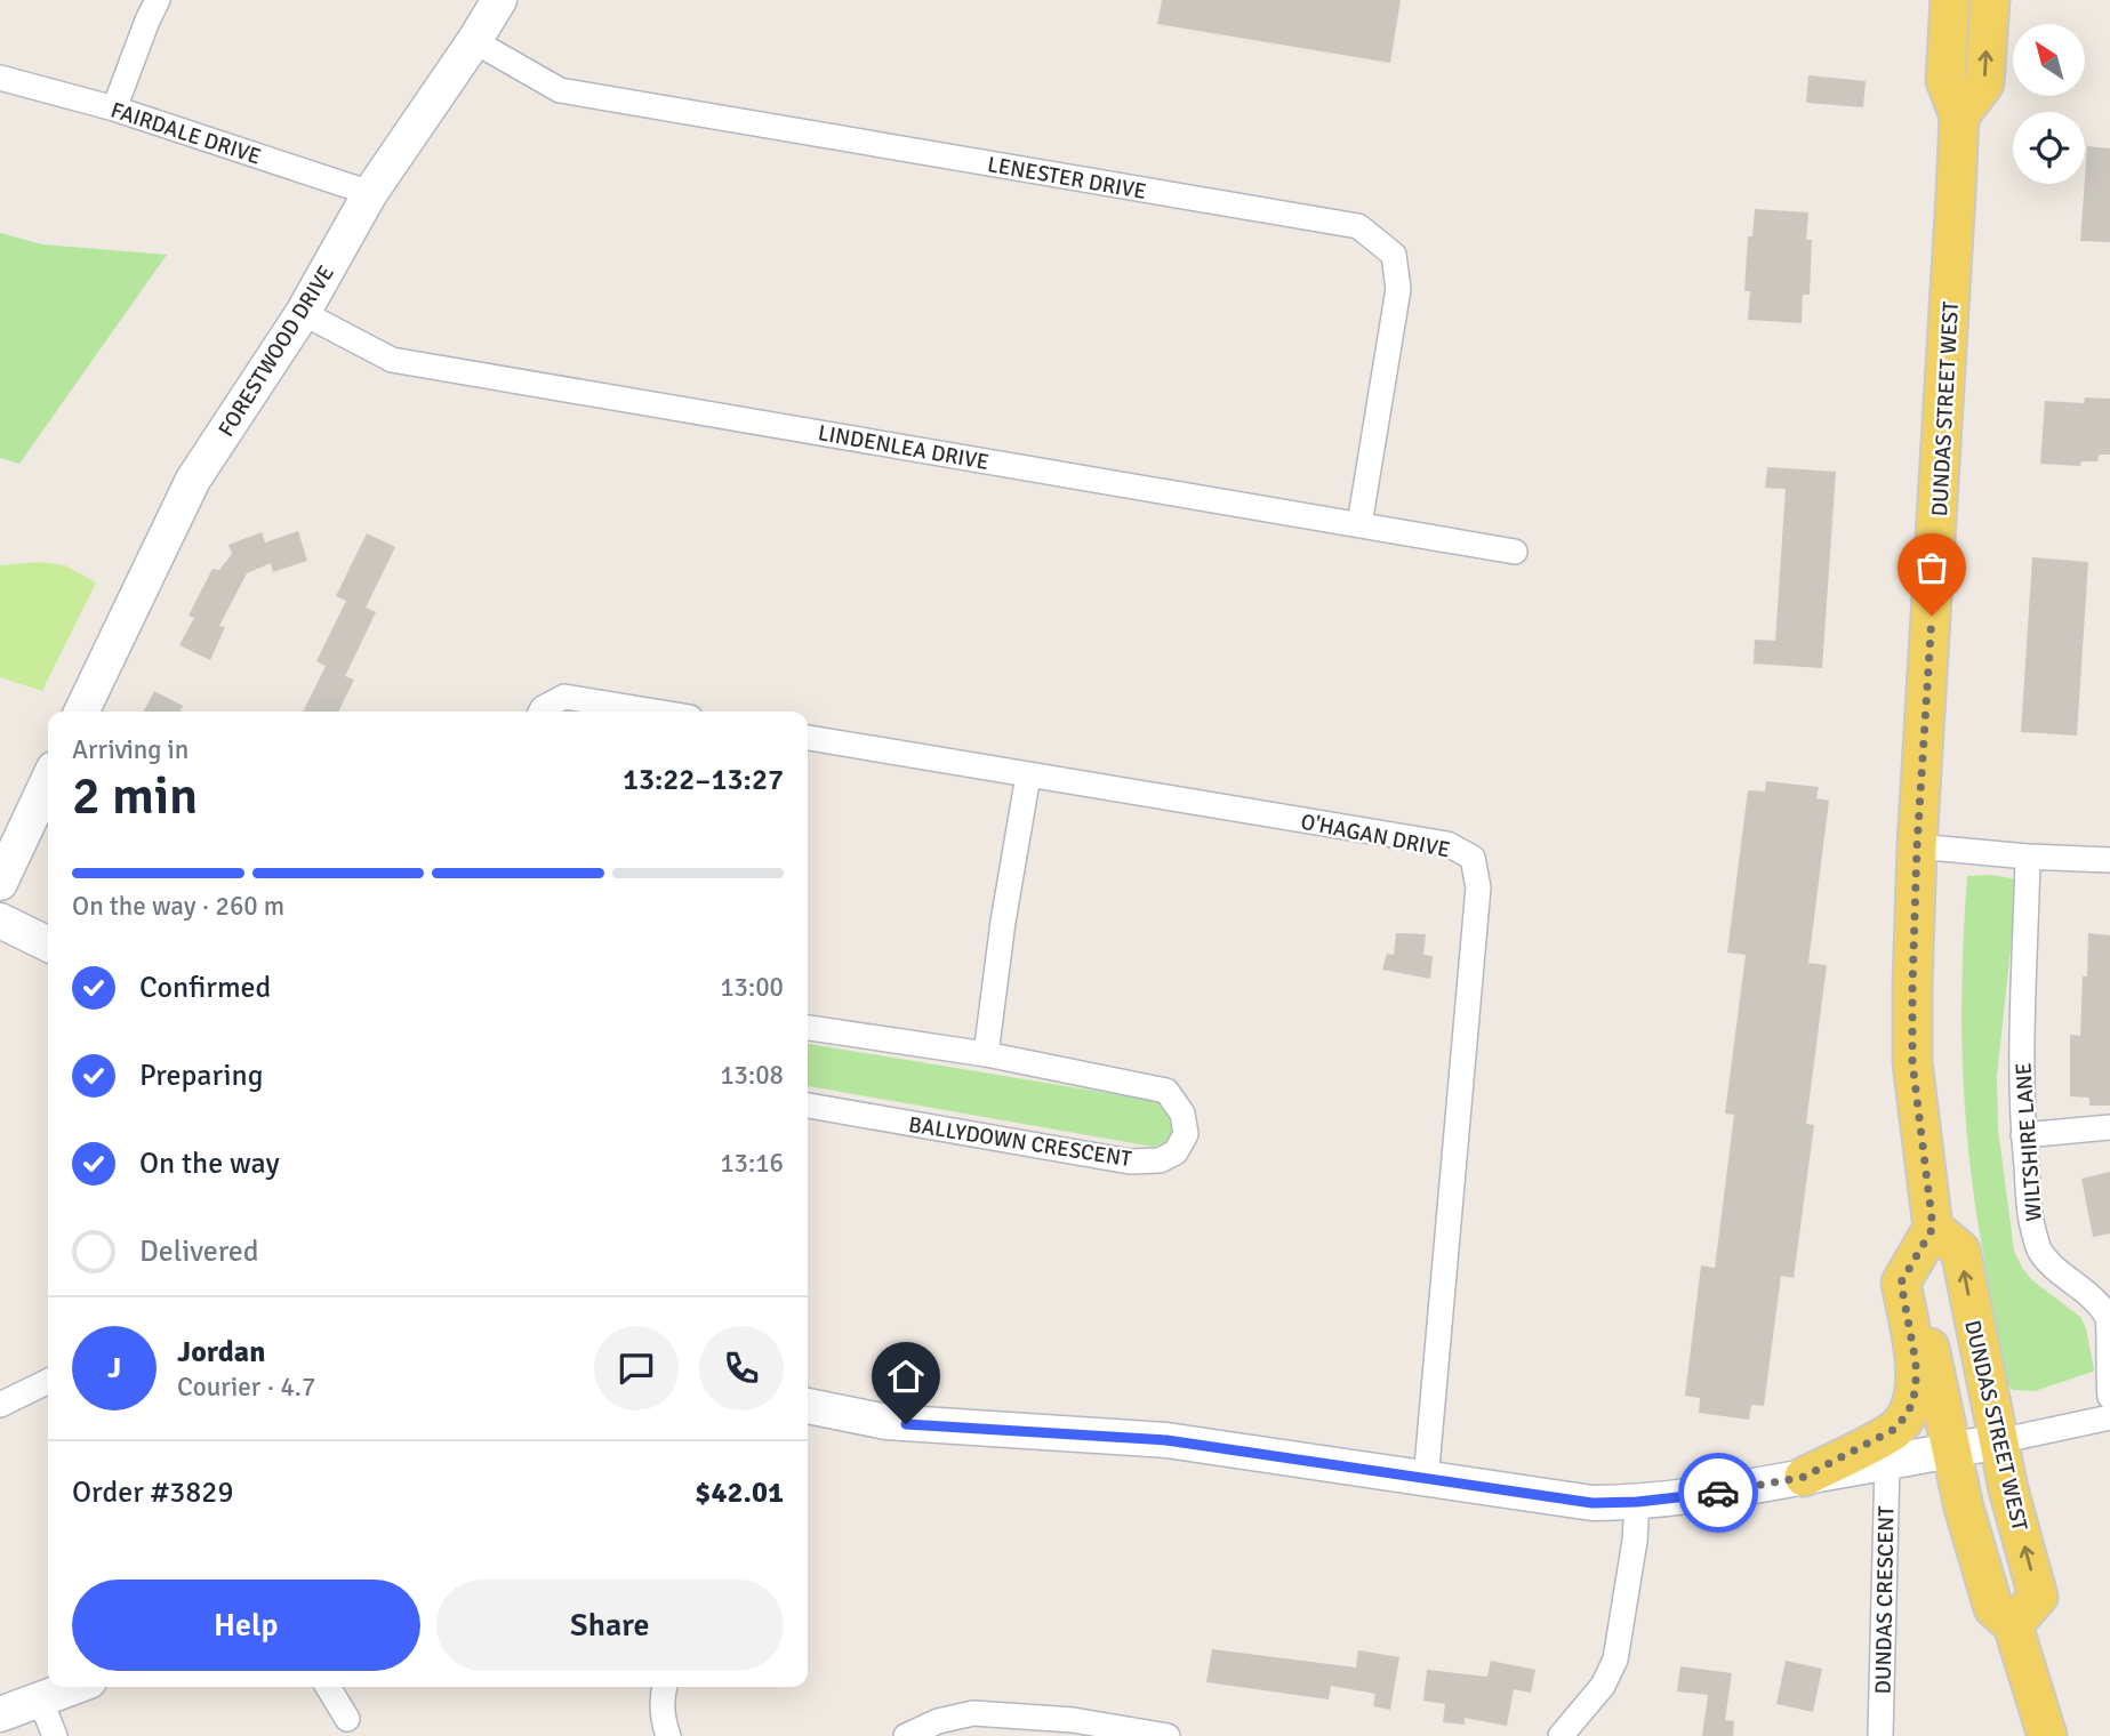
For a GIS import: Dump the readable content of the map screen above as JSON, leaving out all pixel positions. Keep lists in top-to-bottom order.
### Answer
{
  "streets": {
    "main road": ["DUNDAS STREET WEST"],
    "street": [
      "FAIRDALE DRIVE",
      "LENESTER DRIVE",
      "FORESTWOOD DRIVE",
      "LINDENLEA DRIVE",
      "O'HAGAN DRIVE",
      "BALLYDOWN CRESCENT",
      "WILTSHIRE LANE",
      "DUNDAS CRESCENT"
    ]
  },
  "crossings": [
    ["FAIRDALE DRIVE", "FORESTWOOD DRIVE"],
    ["LENESTER DRIVE", "FORESTWOOD DRIVE"],
    ["LENESTER DRIVE", "LINDENLEA DRIVE"],
    ["FORESTWOOD DRIVE", "LINDENLEA DRIVE"]
  ],
  "north": "top left",
  "page": {
    "heading": ["2 min", "Arriving in", "13:22–13:27"],
    "panel": [
      "Jordan",
      "Courier · 4.7",
      "Order #3829",
      "$42.01"
    ],
    "bar": "On the way · 260 m",
    "list": [
      ["Confirmed", "13:00"],
      ["Preparing", "13:08"],
      ["On the way", "13:16"],
      "Delivered"
    ],
    "round": "J",
    "buttons": ["Help", "Share"]
  }
}
